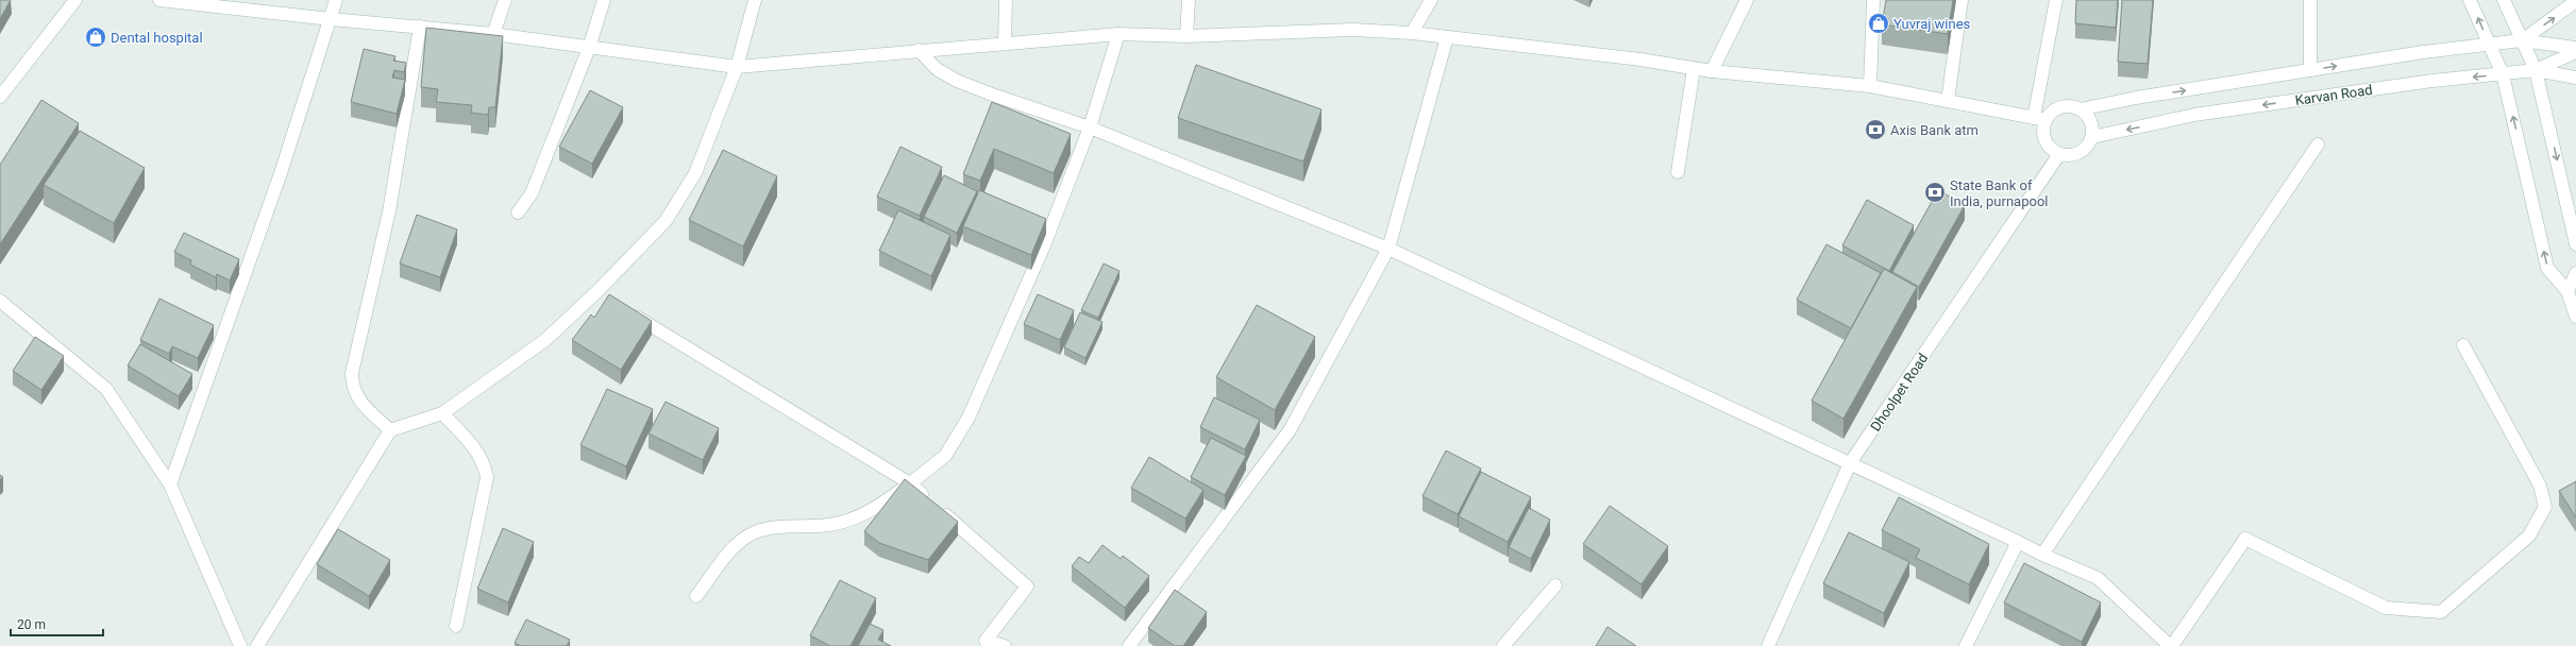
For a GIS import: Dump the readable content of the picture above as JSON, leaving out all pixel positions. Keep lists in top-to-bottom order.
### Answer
{
  "streets": {
    "street": ["Karvan Road", "Dhoolpet Road"]
  },
  "crossings": [
    ["Karvan Road", "Dhoolpet Road"]
  ],
  "places": {
    "shop": ["Yuvraj wines", "Dental hospital"],
    "bank": ["Axis Bank atm", "State Bank of India, purnapool"]
  },
  "scale_bar": "20 m"
}
